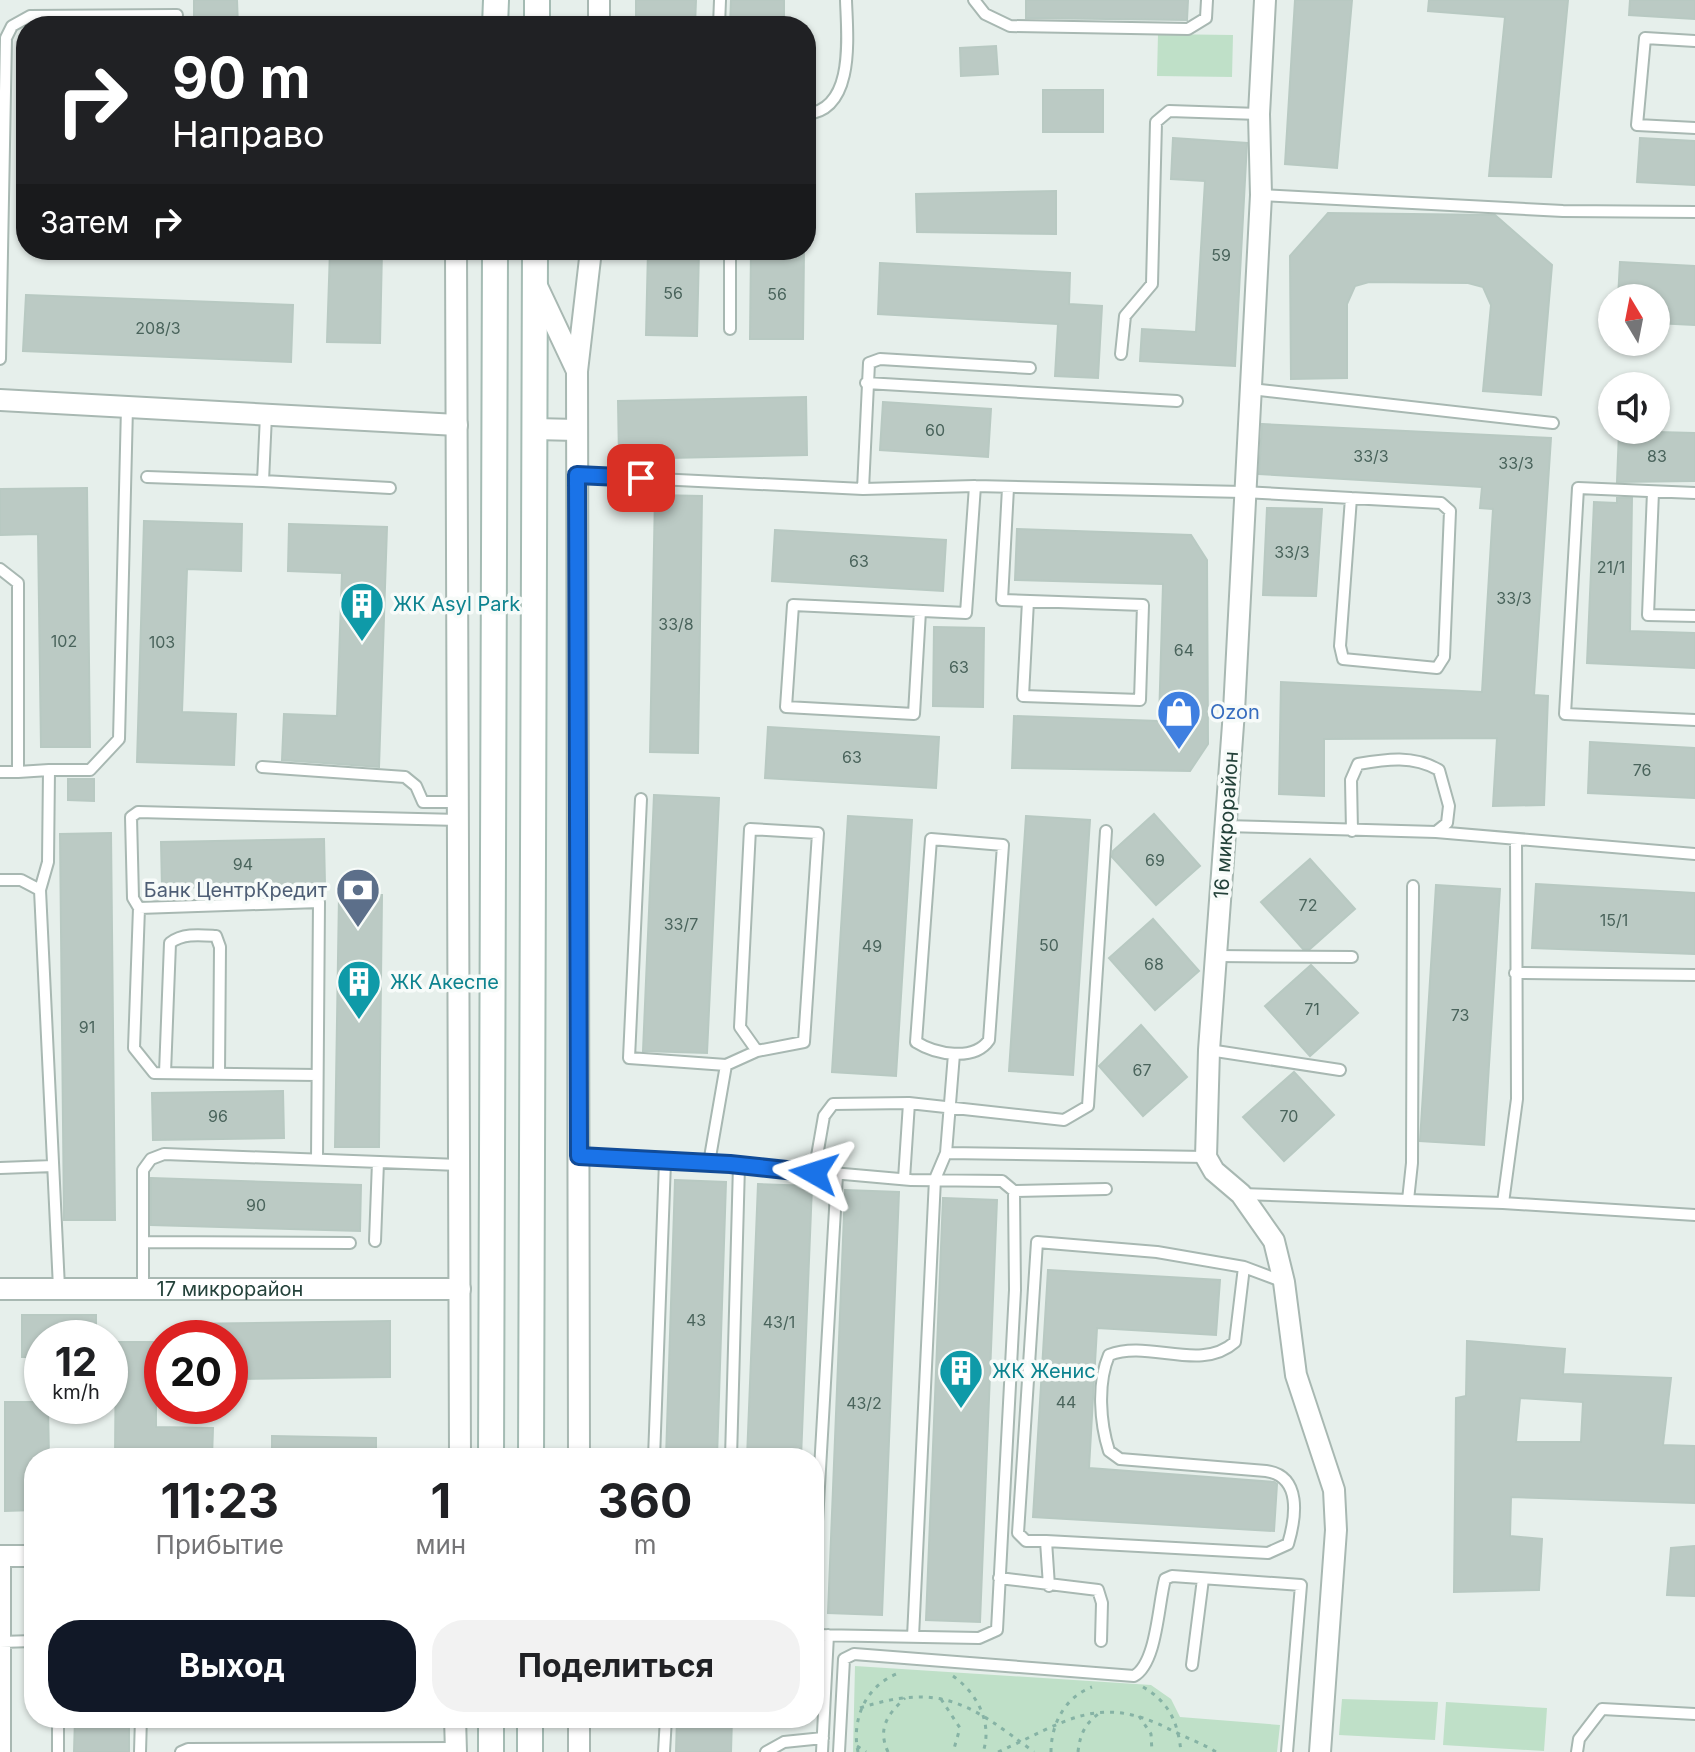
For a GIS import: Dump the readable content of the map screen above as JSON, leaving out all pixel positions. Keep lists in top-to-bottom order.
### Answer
{
  "streets": {
    "street": ["16 микрорайон", "17 микрорайон"]
  },
  "places": {
    "building": ["ЖК Asyl Park", "ЖК Акеспе", "ЖК Женис"],
    "shop": ["Ozon"],
    "bank": ["Банк ЦентрКредит"]
  },
  "house_numbers": [
    "59",
    "56",
    "56",
    "208/3",
    "60",
    "33/3",
    "83",
    "33/3",
    "33/3",
    "63",
    "21/1",
    "33/3",
    "33/8",
    "102",
    "103",
    "64",
    "63",
    "63",
    "76",
    "69",
    "94",
    "72",
    "15/1",
    "33/7",
    "50",
    "49",
    "68",
    "71",
    "73",
    "91",
    "67",
    "96",
    "70",
    "90",
    "43",
    "43/1",
    "44",
    "43/2"
  ],
  "north": "top",
  "page": {
    "turn": ["90 m", "Направо"],
    "then": "Затем",
    "speed": "12 km/h",
    "limit": "20",
    "eta": [
      "11:23",
      "Прибытие",
      "1",
      "мин",
      "360",
      "m"
    ],
    "buttons": ["Выход", "Поделиться"]
  }
}
